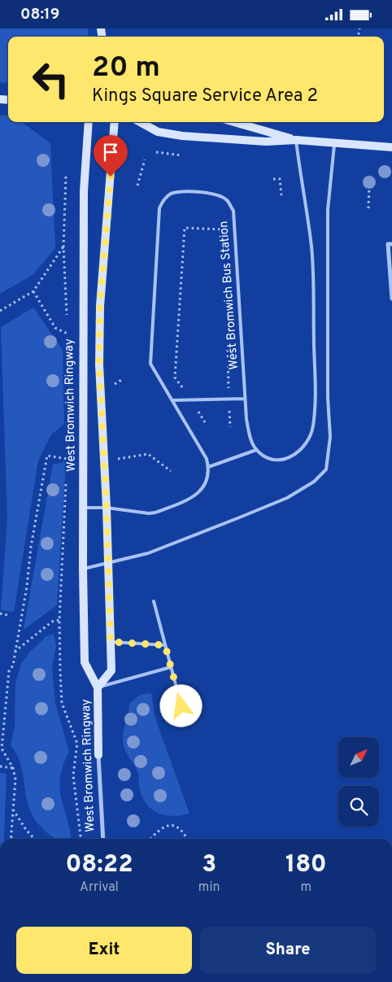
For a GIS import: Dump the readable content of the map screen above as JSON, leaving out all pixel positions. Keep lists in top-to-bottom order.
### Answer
{
  "streets": {
    "street": ["West Bromwich Ringway"],
    "lane": ["West Bromwich Bus Station"]
  },
  "north": "top right",
  "page": {
    "status": "08:19",
    "turn": ["20 m", "Kings Square Service Area 2"],
    "eta": [
      "08:22",
      "Arrival",
      "3",
      "min",
      "180",
      "m"
    ],
    "buttons": ["Exit", "Share"]
  }
}
